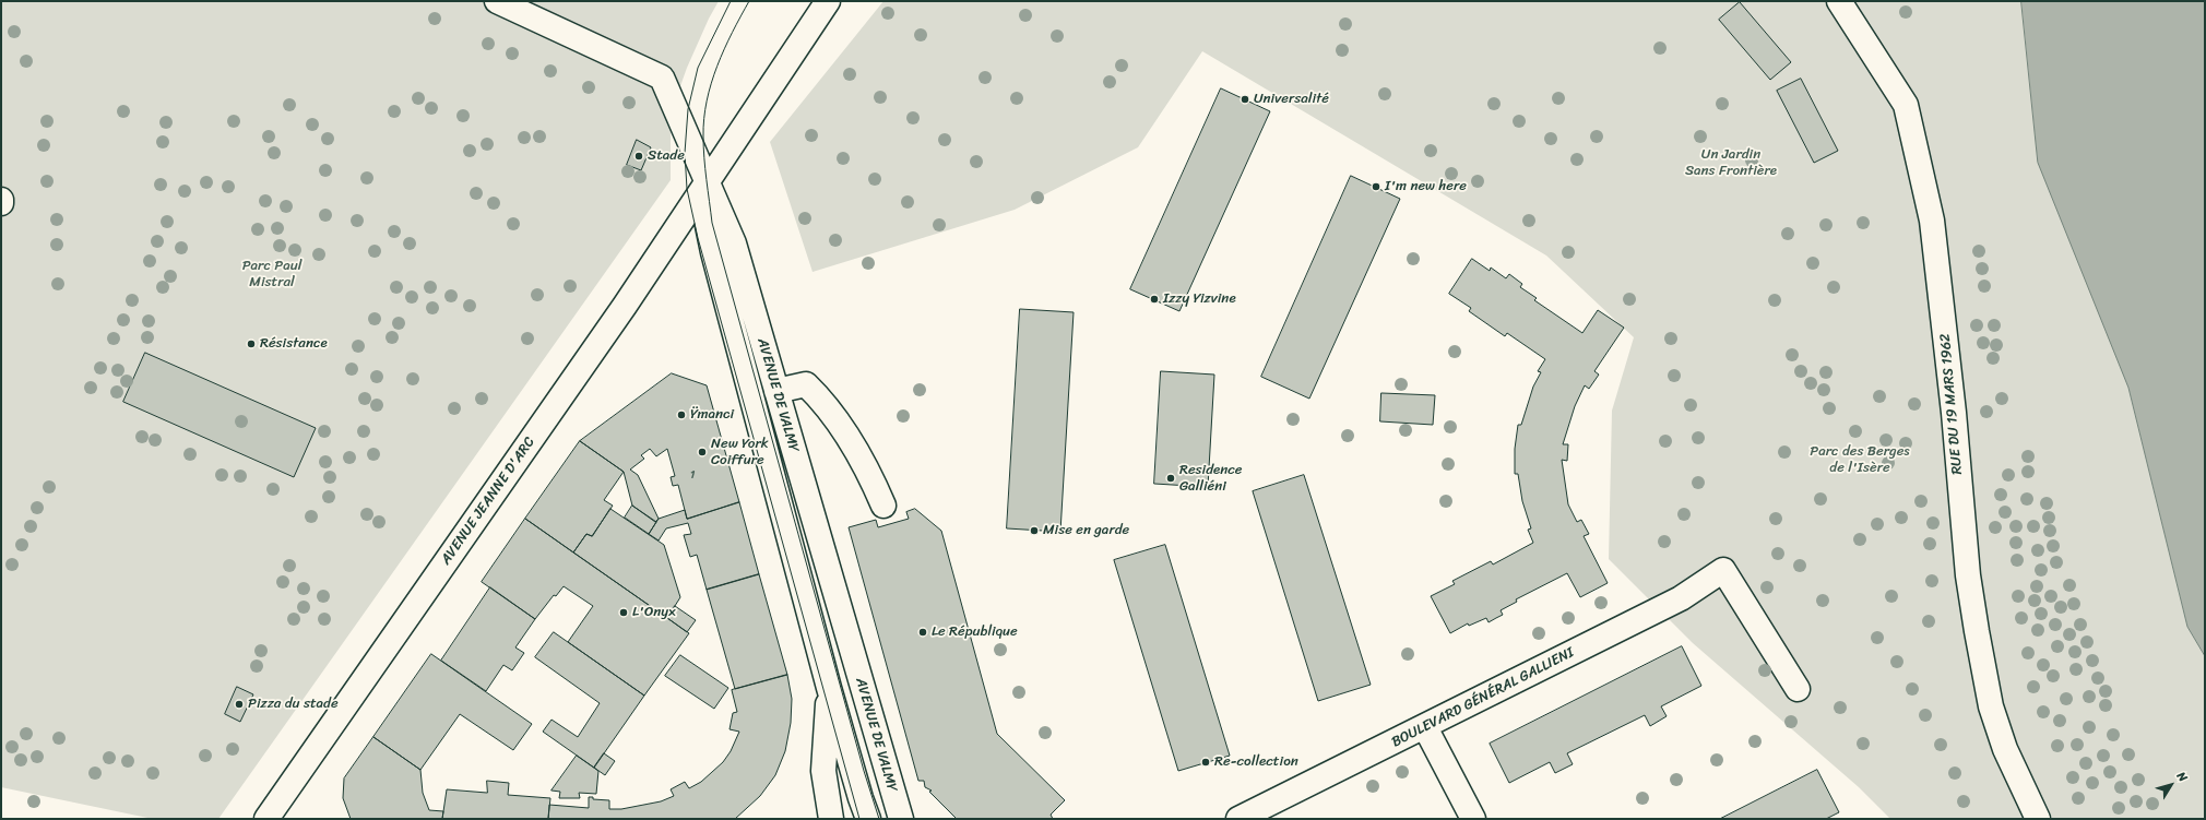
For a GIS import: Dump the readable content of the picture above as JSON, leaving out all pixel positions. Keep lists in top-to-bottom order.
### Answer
{
  "streets": {
    "street": [
      "AVENUE DE VALMY",
      "RUE DU 19 MARS 1962",
      "AVENUE JEANNE D'ARC",
      "BOULEVARD GÉNÉRAL GALLIENI"
    ]
  },
  "crossings": [
    ["AVENUE DE VALMY", "AVENUE JEANNE D'ARC"]
  ],
  "parks": ["Un Jardin Sans Frontière", "Parc Paul Mistral", "Parc des Berges de l'Isère"],
  "places": [
    "Universalité",
    "Stade",
    "I'm new here",
    "Izzy Yizvine",
    "Résistance",
    "Ÿmanci",
    "New York Coiffure",
    "Residence Galliéni",
    "Mise en garde",
    "L'Onyx",
    "Le République",
    "Pizza du stade",
    "Re-collection"
  ],
  "house_numbers": ["1"],
  "north": "top right"
}
